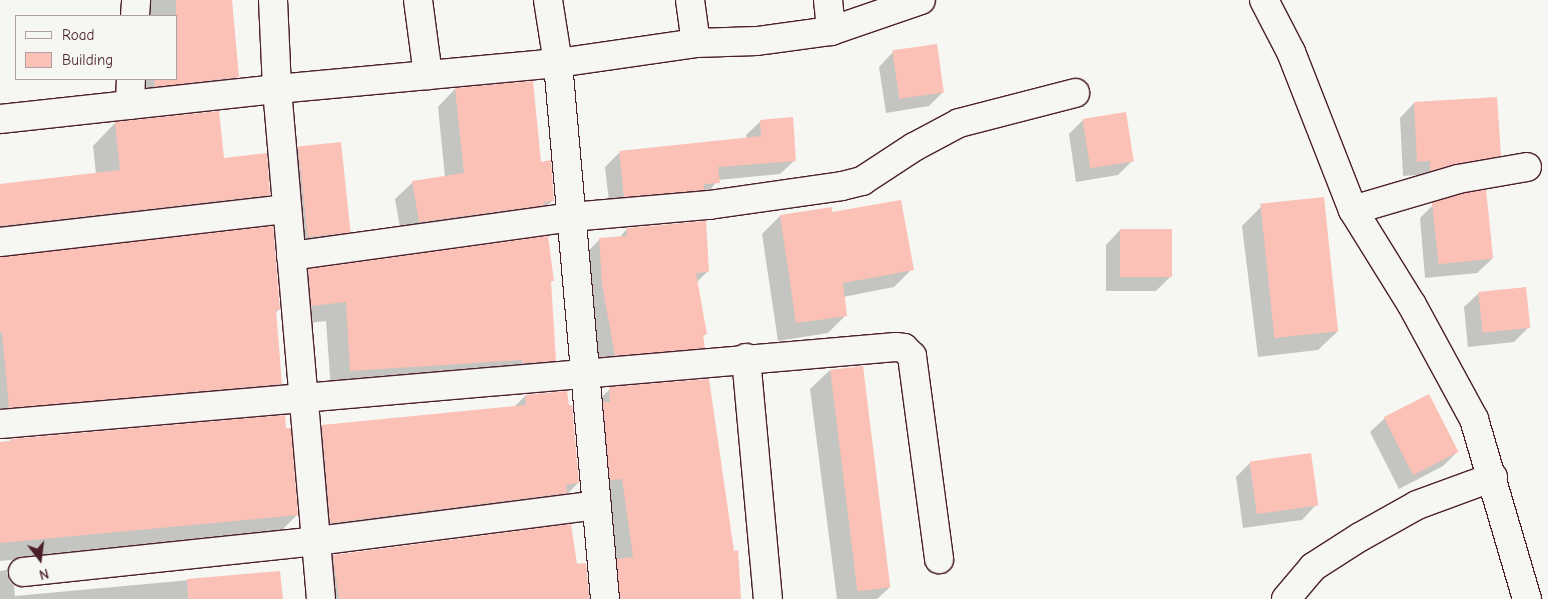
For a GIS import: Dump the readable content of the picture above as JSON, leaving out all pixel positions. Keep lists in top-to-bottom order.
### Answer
{
  "legend": ["Road", "Building"],
  "north": "bottom"
}
